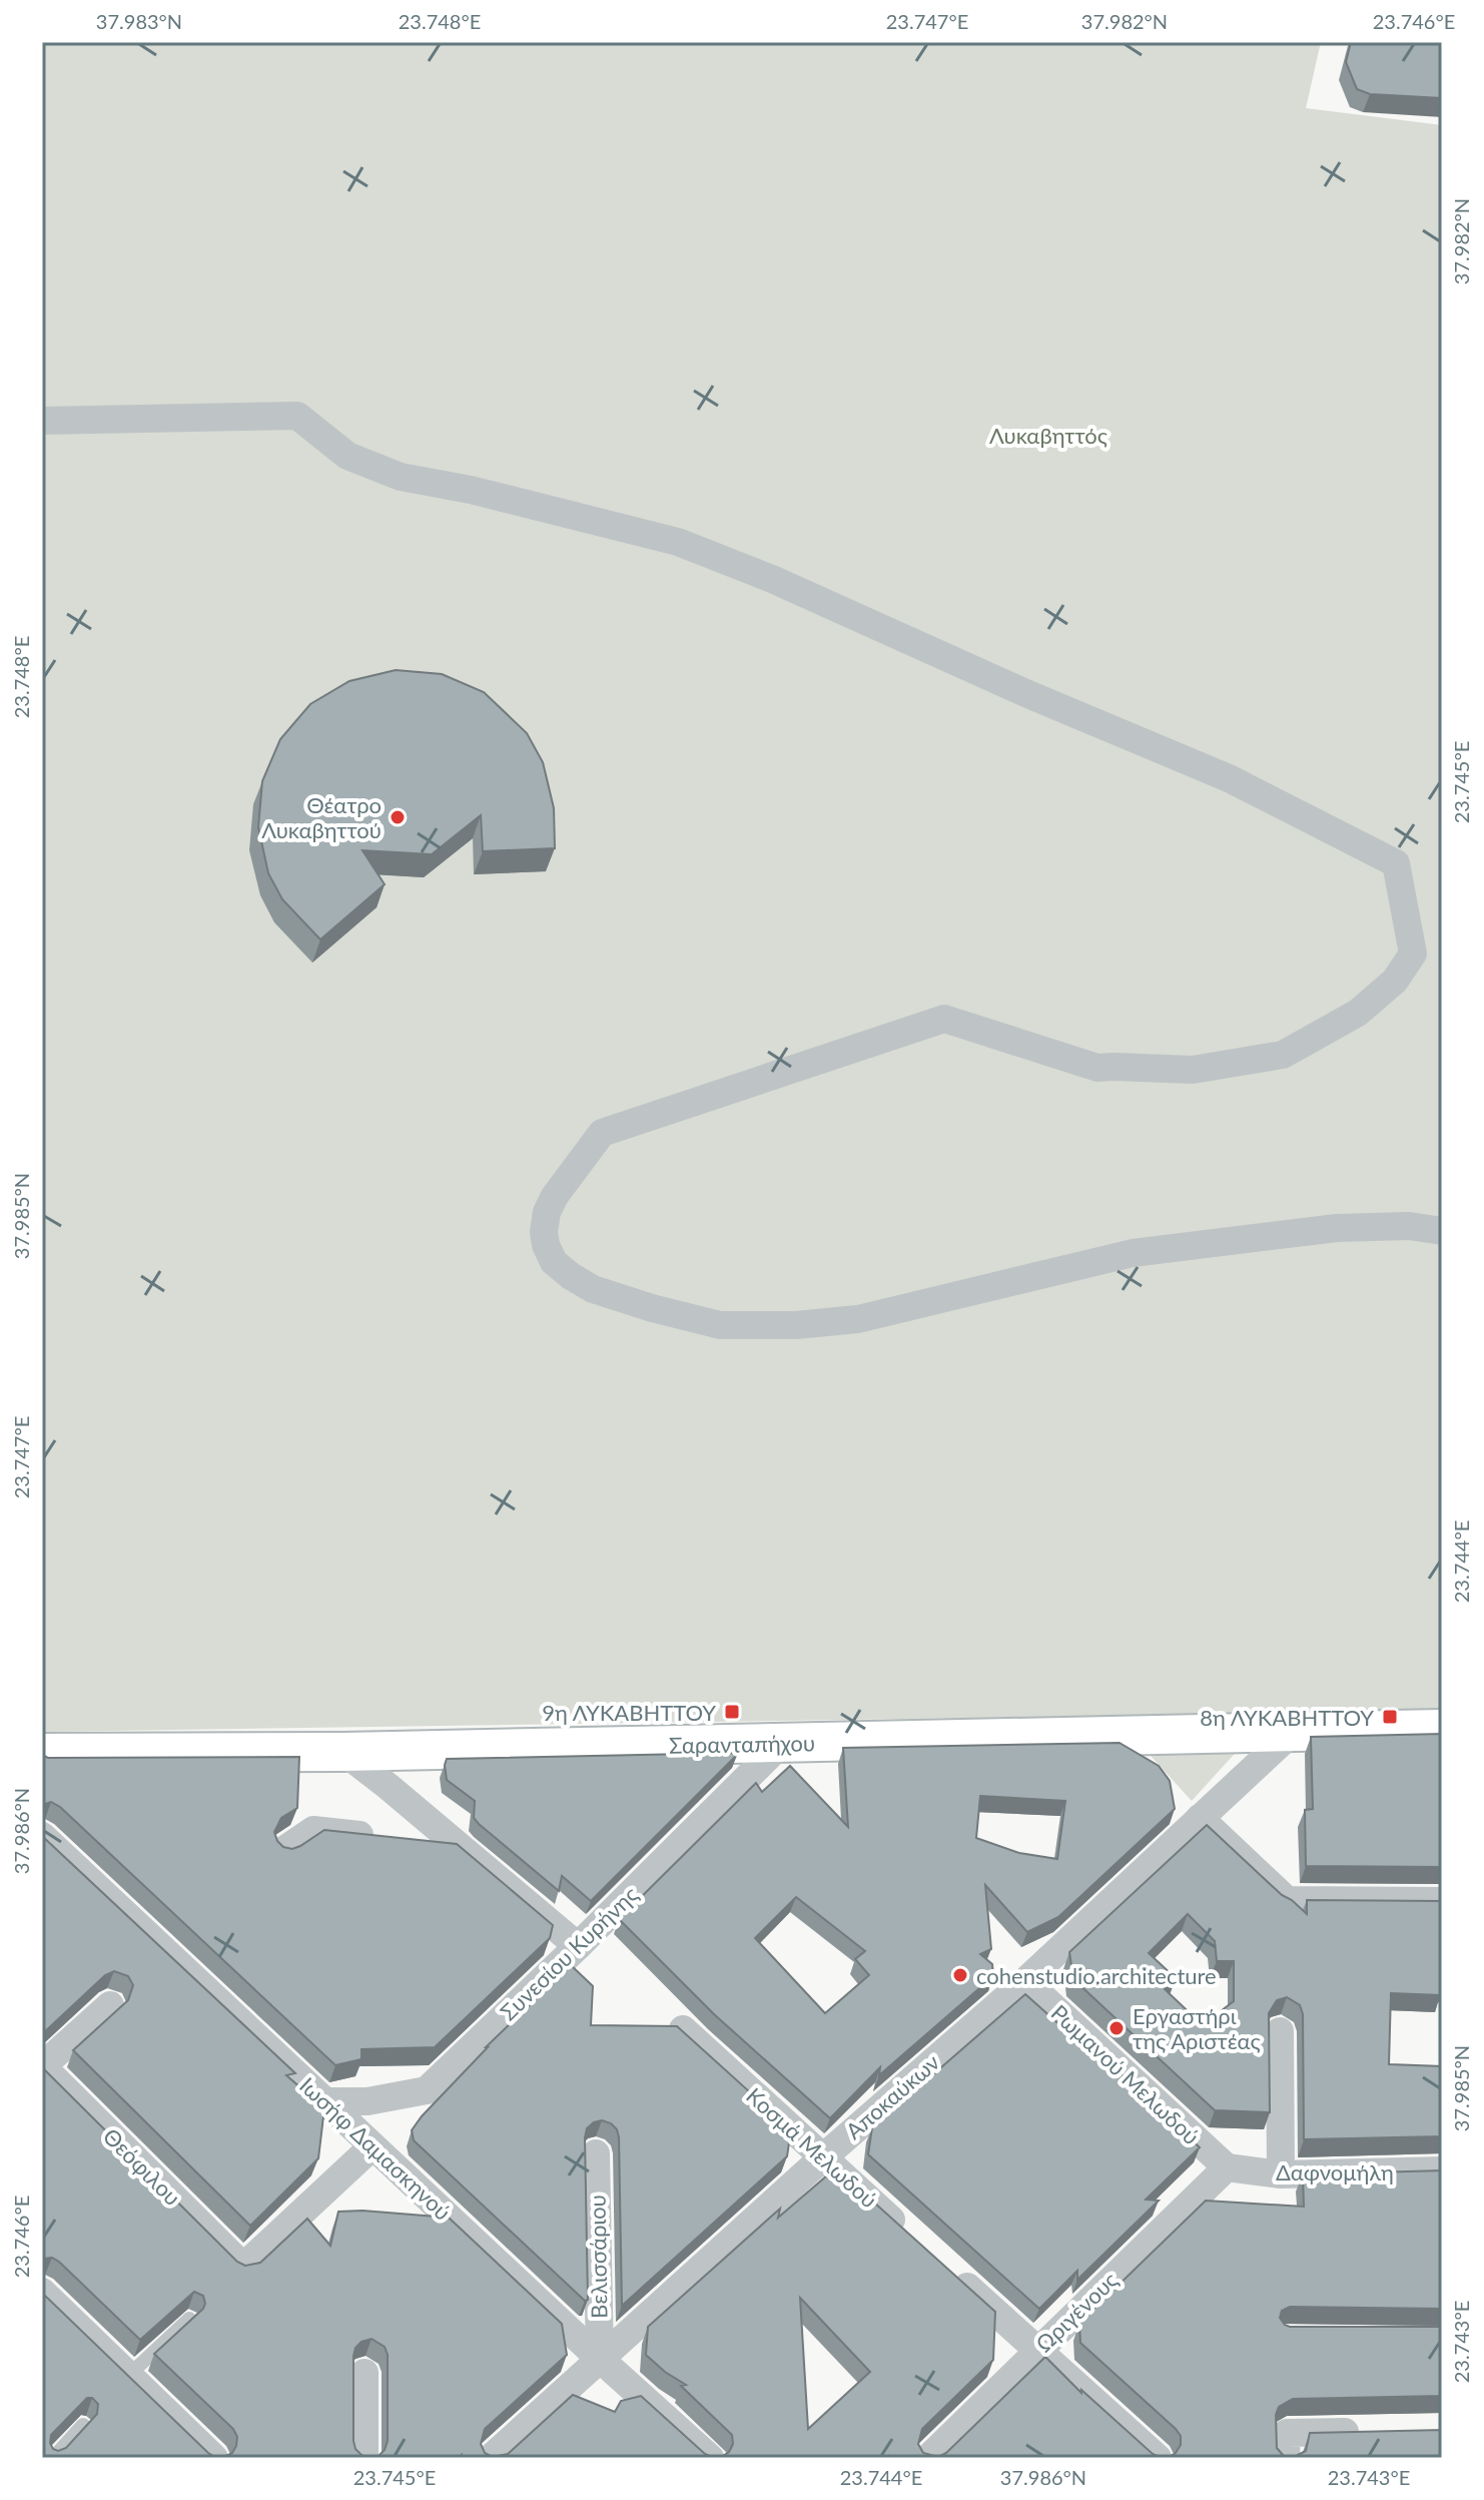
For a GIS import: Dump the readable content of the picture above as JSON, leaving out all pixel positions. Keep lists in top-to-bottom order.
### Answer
{
  "streets": {
    "street": [
      "Σαρανταπήχου",
      "Συνεσίου Κυρήνης",
      "Ρωμανού Μελωδού",
      "Αποκαύκων",
      "Κοσμά Μελωδού",
      "Ιωσήφ Δαμασκηνού",
      "Θεόφιλου",
      "Δαφνομήλη",
      "Βελισσάριου",
      "Ωριγένους"
    ]
  },
  "crossings": [
    ["Σαρανταπήχου", "Συνεσίου Κυρήνης"],
    ["Σαρανταπήχου", "Αποκαύκων"],
    ["Συνεσίου Κυρήνης", "Ιωσήφ Δαμασκηνού"],
    ["Ρωμανού Μελωδού", "Αποκαύκων"],
    ["Ρωμανού Μελωδού", "Δαφνομήλη"],
    ["Ρωμανού Μελωδού", "Ωριγένους"],
    ["Αποκαύκων", "Κοσμά Μελωδού"],
    ["Αποκαύκων", "Ιωσήφ Δαμασκηνού"],
    ["Αποκαύκων", "Βελισσάριου"],
    ["Ιωσήφ Δαμασκηνού", "Θεόφιλου"],
    ["Ιωσήφ Δαμασκηνού", "Βελισσάριου"],
    ["Δαφνομήλη", "Ωριγένους"]
  ],
  "parks": ["Λυκαβηττός"],
  "places": {
    "other": ["Θέατρο Λυκαβηττού", "cohenstudio.architecture", "Εργαστήρι της Αριστέας"],
    "transit": ["9η ΛΥΚΑΒΗΤΤΟΥ", "8η ΛΥΚΑΒΗΤΤΟΥ"]
  },
  "coordinates": [
    "37.983°N",
    "23.748°E",
    "23.747°E",
    "37.982°N",
    "23.746°E",
    "23.745°E",
    "37.985°N",
    "23.744°E",
    "37.986°N",
    "23.743°E"
  ]
}
